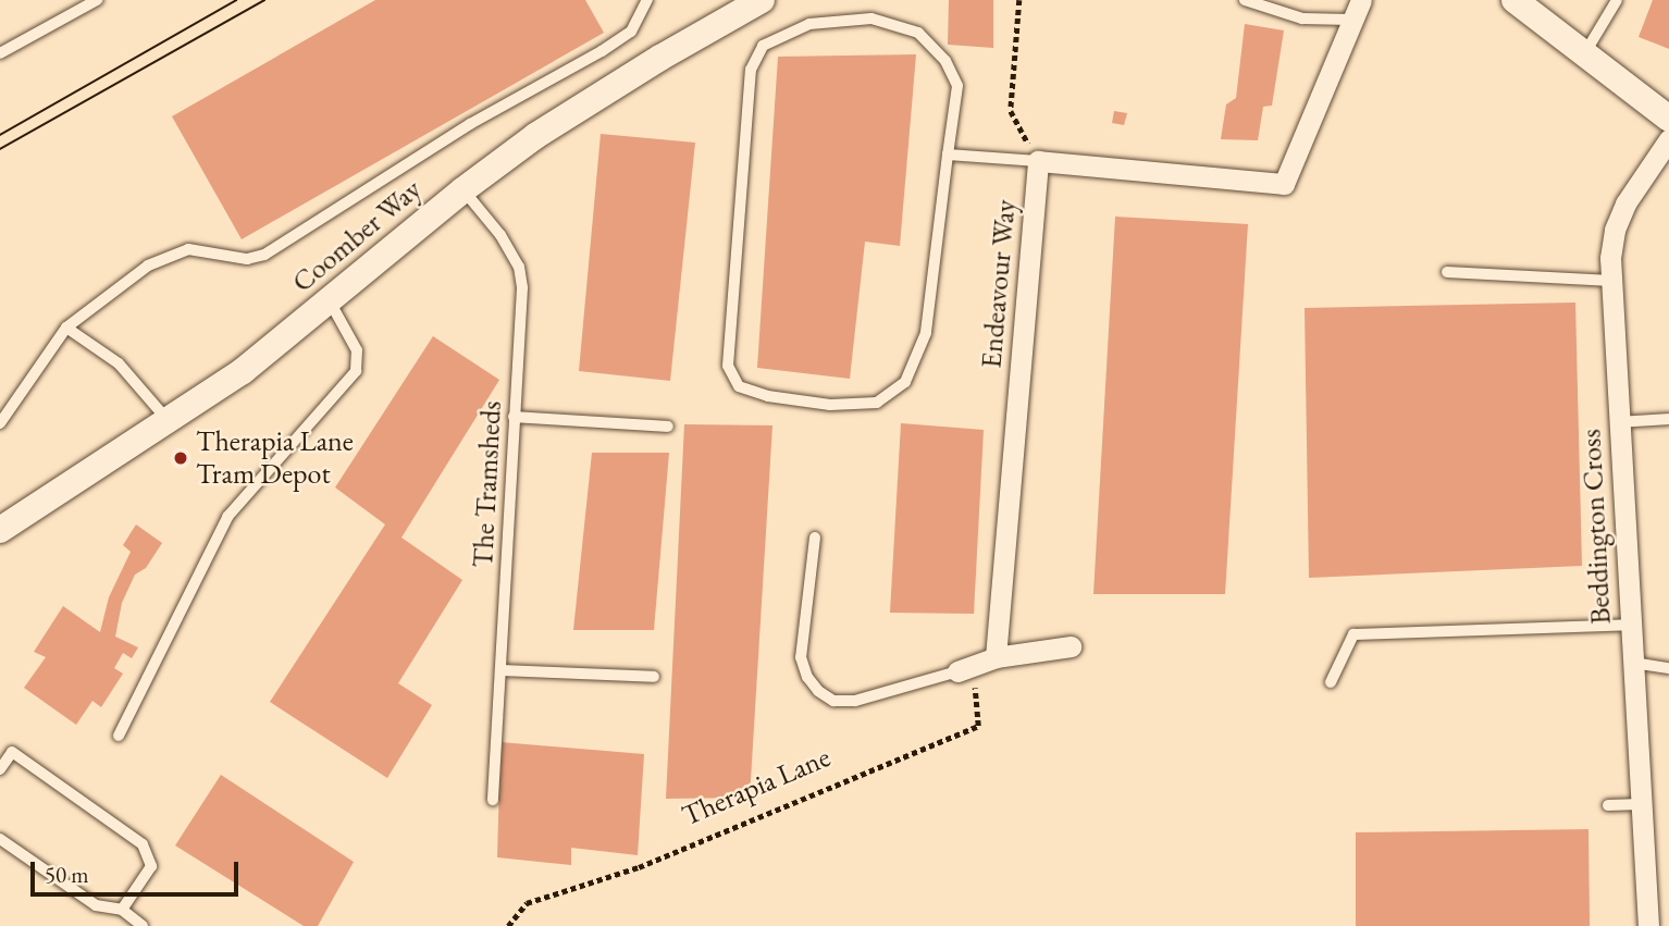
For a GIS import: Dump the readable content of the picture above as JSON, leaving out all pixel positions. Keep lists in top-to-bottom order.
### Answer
{
  "streets": {
    "street": ["Coomber Way", "Endeavour Way", "Beddington Cross"],
    "lane": ["The Tramsheds"],
    "path": ["Therapia Lane"]
  },
  "crossings": [
    ["Coomber Way", "The Tramsheds"]
  ],
  "places": ["Therapia Lane Tram Depot"],
  "scale_bar": "50 m"
}
